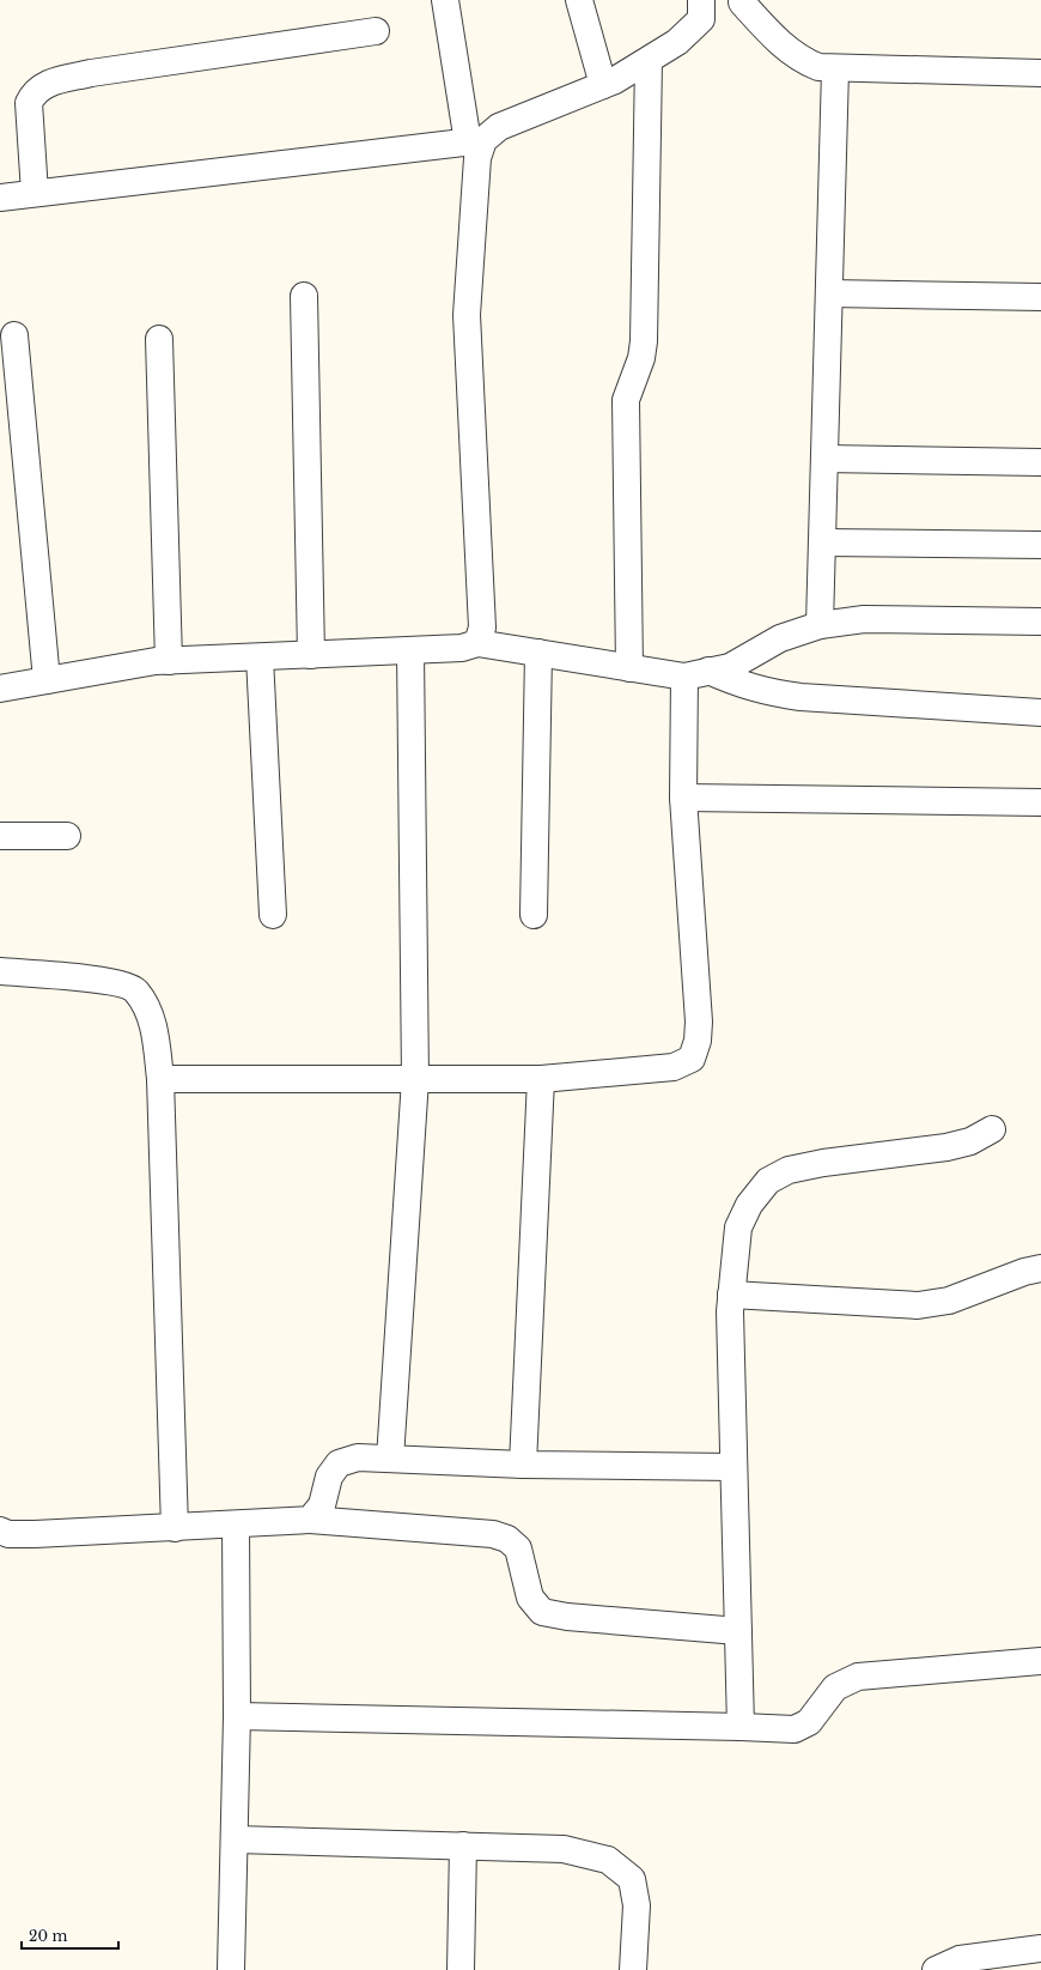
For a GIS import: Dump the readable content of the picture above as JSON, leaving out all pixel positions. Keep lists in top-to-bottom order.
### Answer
{
  "scale_bar": "20 m"
}
